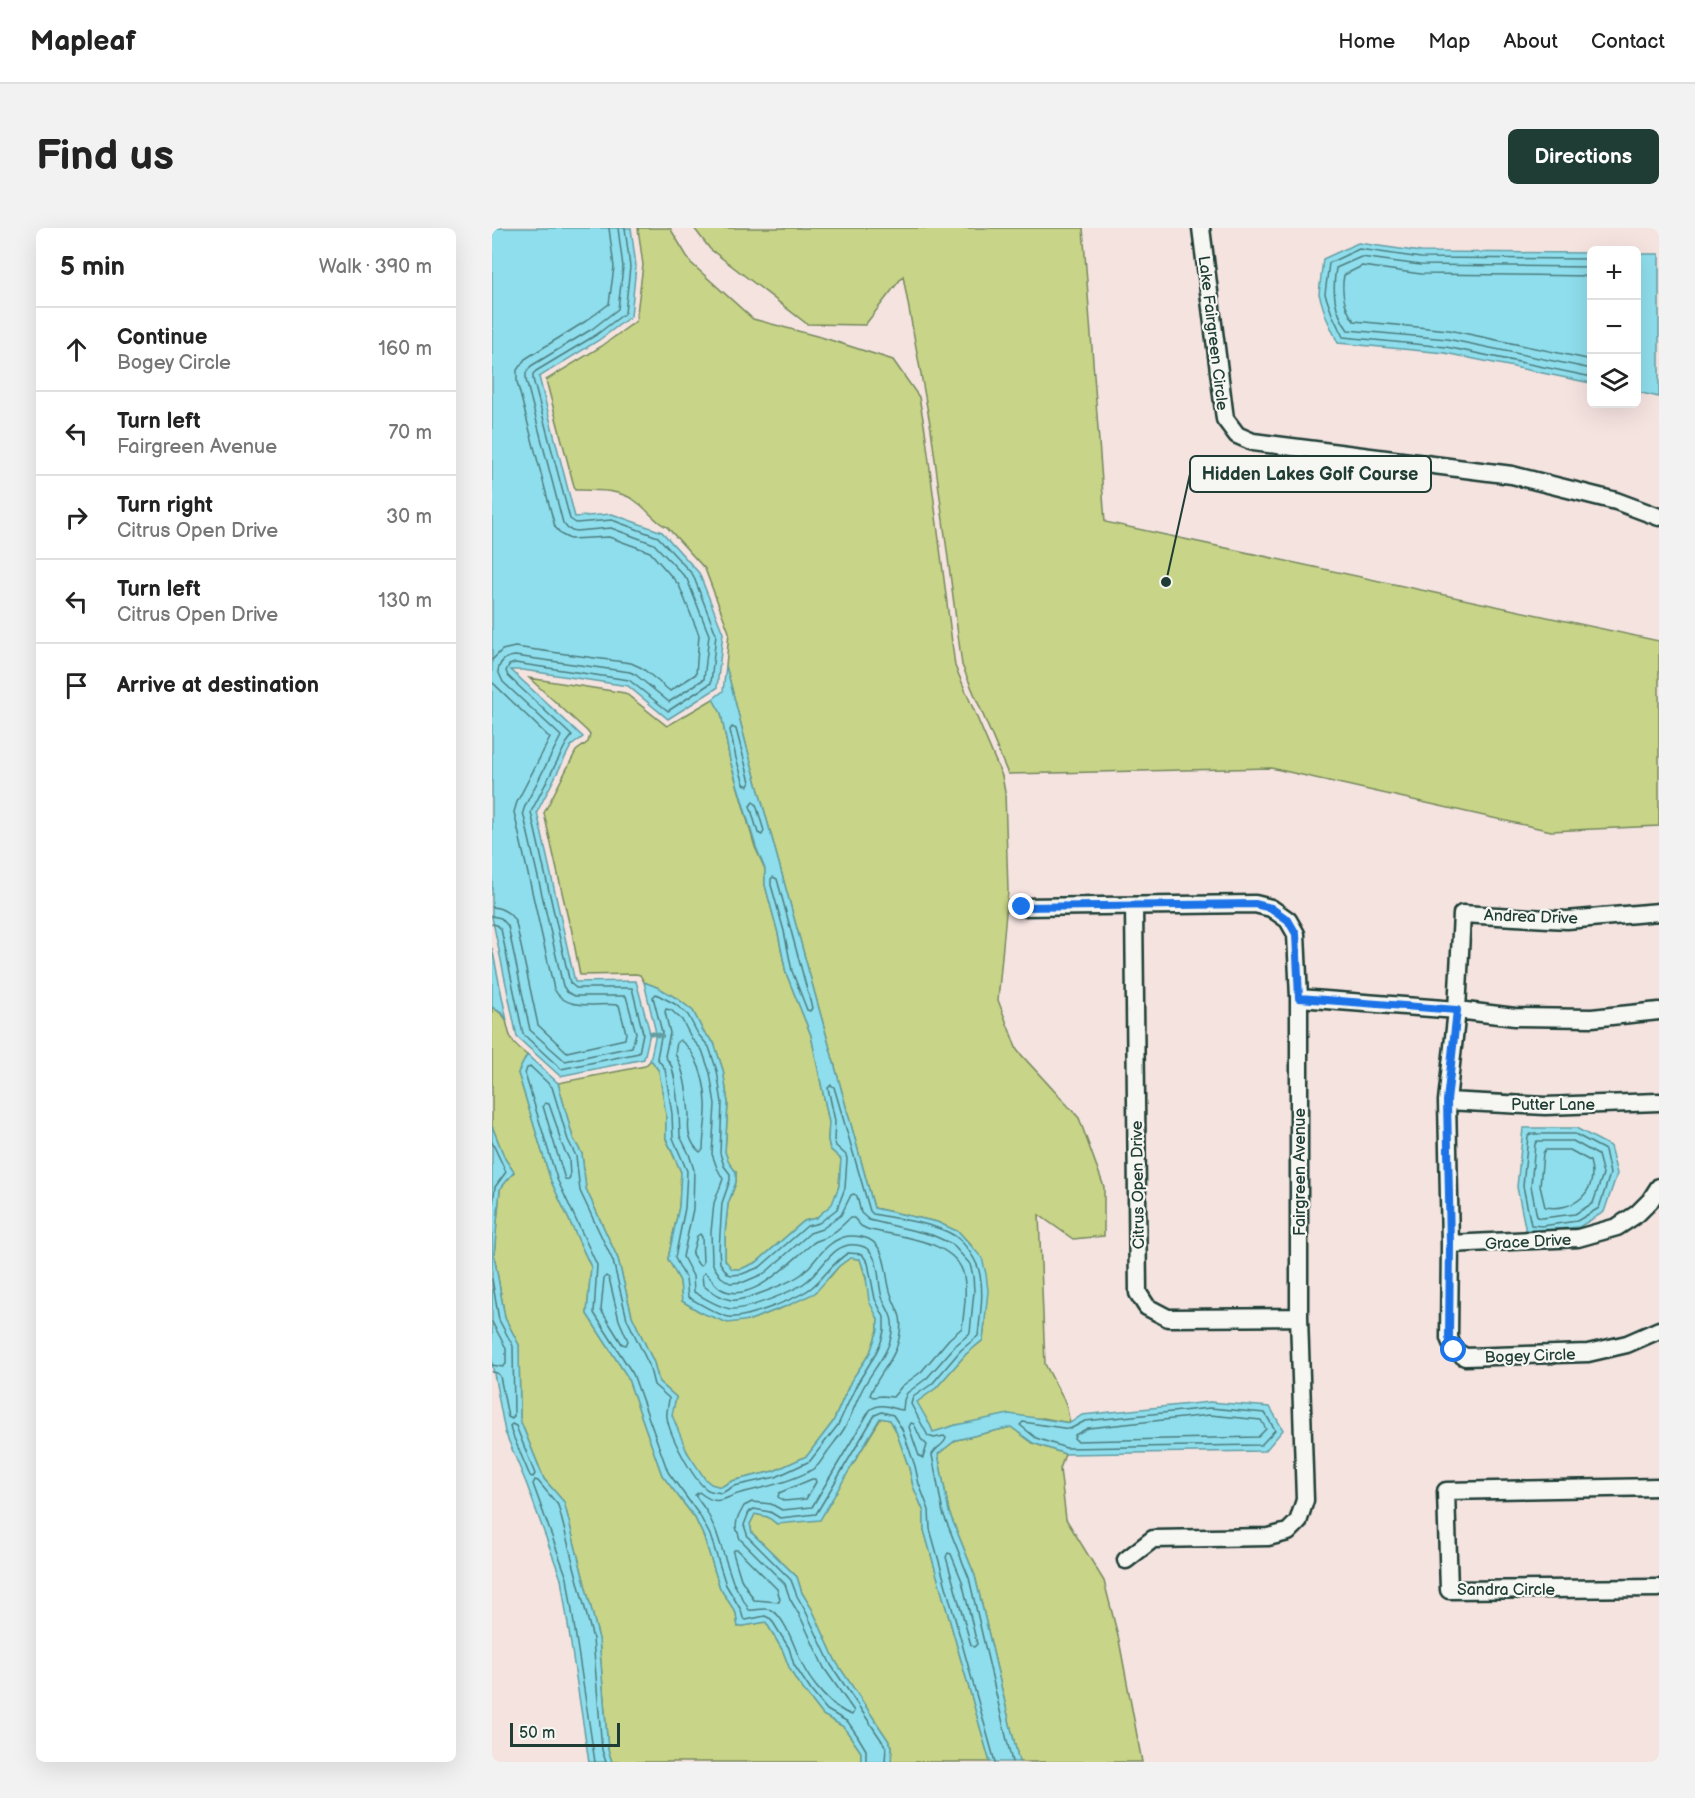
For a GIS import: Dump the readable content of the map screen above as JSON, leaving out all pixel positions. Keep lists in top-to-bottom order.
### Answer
{
  "streets": {
    "street": [
      "Lake Fairgreen Circle",
      "Andrea Drive",
      "Putter Lane",
      "Fairgreen Avenue",
      "Citrus Open Drive",
      "Grace Drive",
      "Bogey Circle",
      "Sandra Circle"
    ]
  },
  "crossings": [
    ["Andrea Drive", "Bogey Circle"],
    ["Putter Lane", "Bogey Circle"],
    ["Fairgreen Avenue", "Citrus Open Drive"],
    ["Grace Drive", "Bogey Circle"]
  ],
  "places": ["Hidden Lakes Golf Course"],
  "scale_bar": "50 m",
  "page": {
    "header": "Mapleaf",
    "nav": [
      "Home",
      "Map",
      "About",
      "Contact"
    ],
    "buttons": "Directions",
    "title": "Find us",
    "heading": ["5 min", "Walk · 390 m"],
    "map_buttons": ["+", "−"],
    "list": [
      ["Continue", "Bogey Circle", "160 m"],
      ["Turn left", "Fairgreen Avenue", "70 m"],
      ["Turn right", "Citrus Open Drive", "30 m"],
      ["Turn left", "Citrus Open Drive", "130 m"],
      "Arrive at destination"
    ],
    "scale": "50 m"
  }
}
